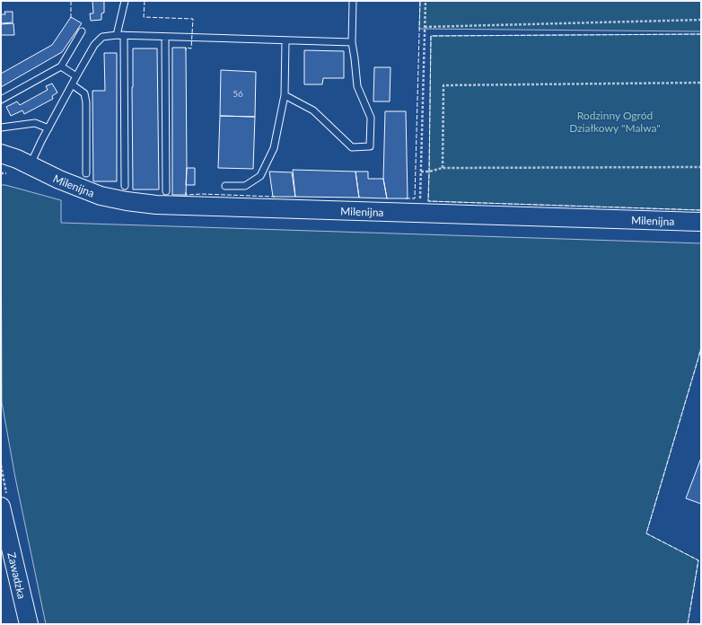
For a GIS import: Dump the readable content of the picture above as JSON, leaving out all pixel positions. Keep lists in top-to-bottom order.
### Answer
{
  "streets": {
    "street": ["Milenijna", "Zawadzka"]
  },
  "parks": ["Rodzinny Ogród Działkowy \"Malwa\""],
  "house_numbers": ["56"]
}
